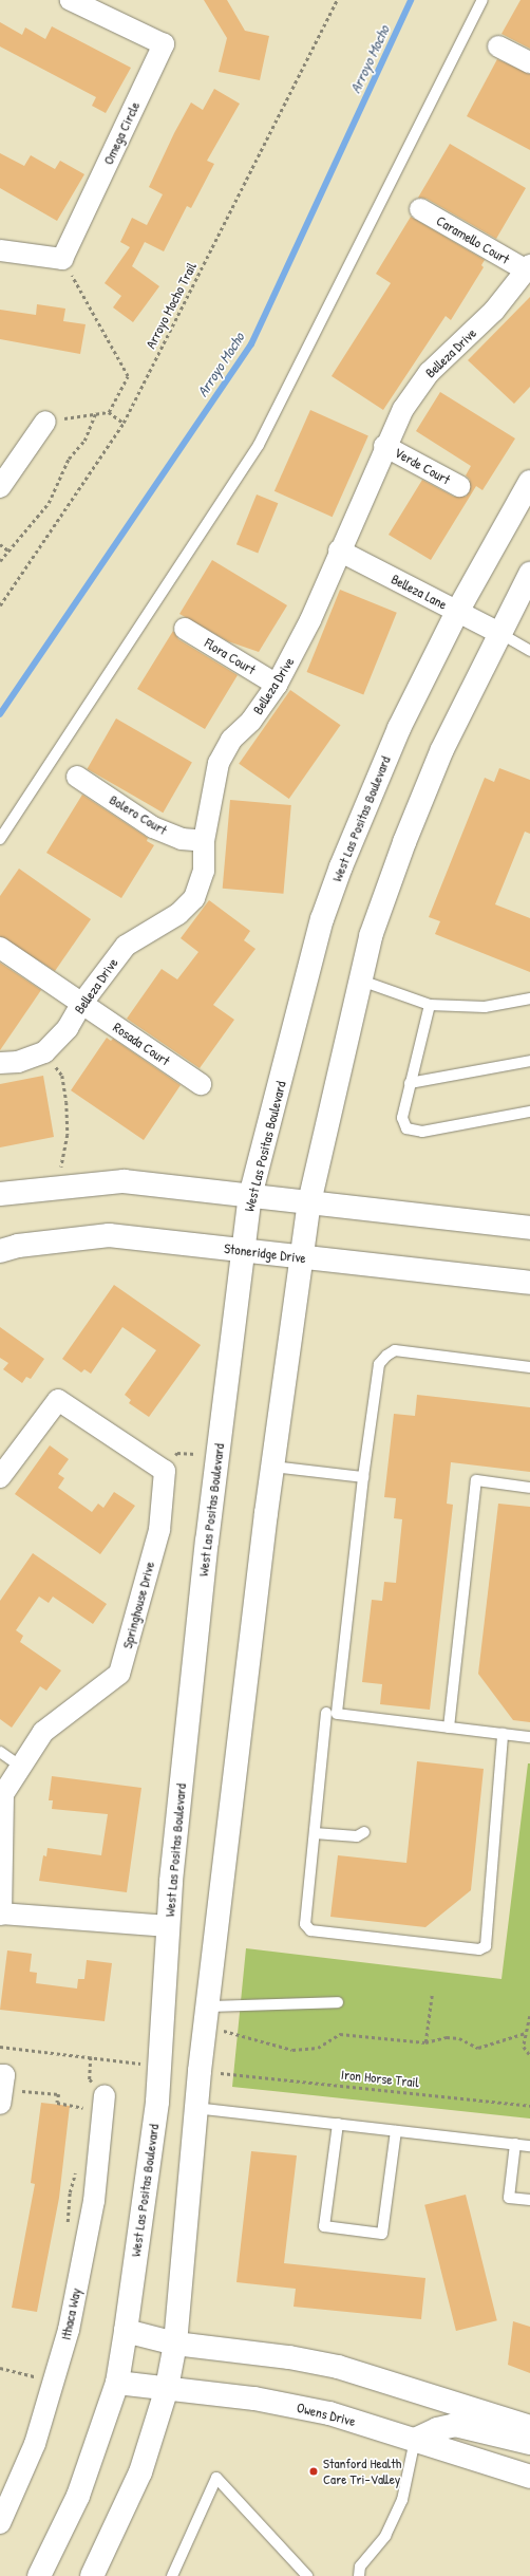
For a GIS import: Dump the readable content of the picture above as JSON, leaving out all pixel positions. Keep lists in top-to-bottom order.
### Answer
{
  "streets": {
    "main road": ["West Las Positas Boulevard", "Stoneridge Drive", "Owens Drive"],
    "street": [
      "Omega Circle",
      "Caramello Court",
      "Belleza Drive",
      "Verde Court",
      "Belleza Lane",
      "Flora Court",
      "Bolero Court",
      "Rosada Court",
      "Springhouse Drive",
      "Ithaca Way"
    ],
    "path": ["Arroyo Mocho Trail", "Iron Horse Trail"]
  },
  "crossings": [
    ["Caramello Court", "Belleza Drive"],
    ["Belleza Drive", "Verde Court"],
    ["Belleza Drive", "Belleza Lane"],
    ["Belleza Drive", "Flora Court"],
    ["Belleza Drive", "Bolero Court"],
    ["Belleza Drive", "Rosada Court"],
    ["Belleza Lane", "West Las Positas Boulevard"],
    ["West Las Positas Boulevard", "Stoneridge Drive"],
    ["West Las Positas Boulevard", "Springhouse Drive"],
    ["West Las Positas Boulevard", "Owens Drive"]
  ],
  "water": ["Arroyo Mocho"],
  "places": ["Stanford Health Care Tri-Valley"]
}
